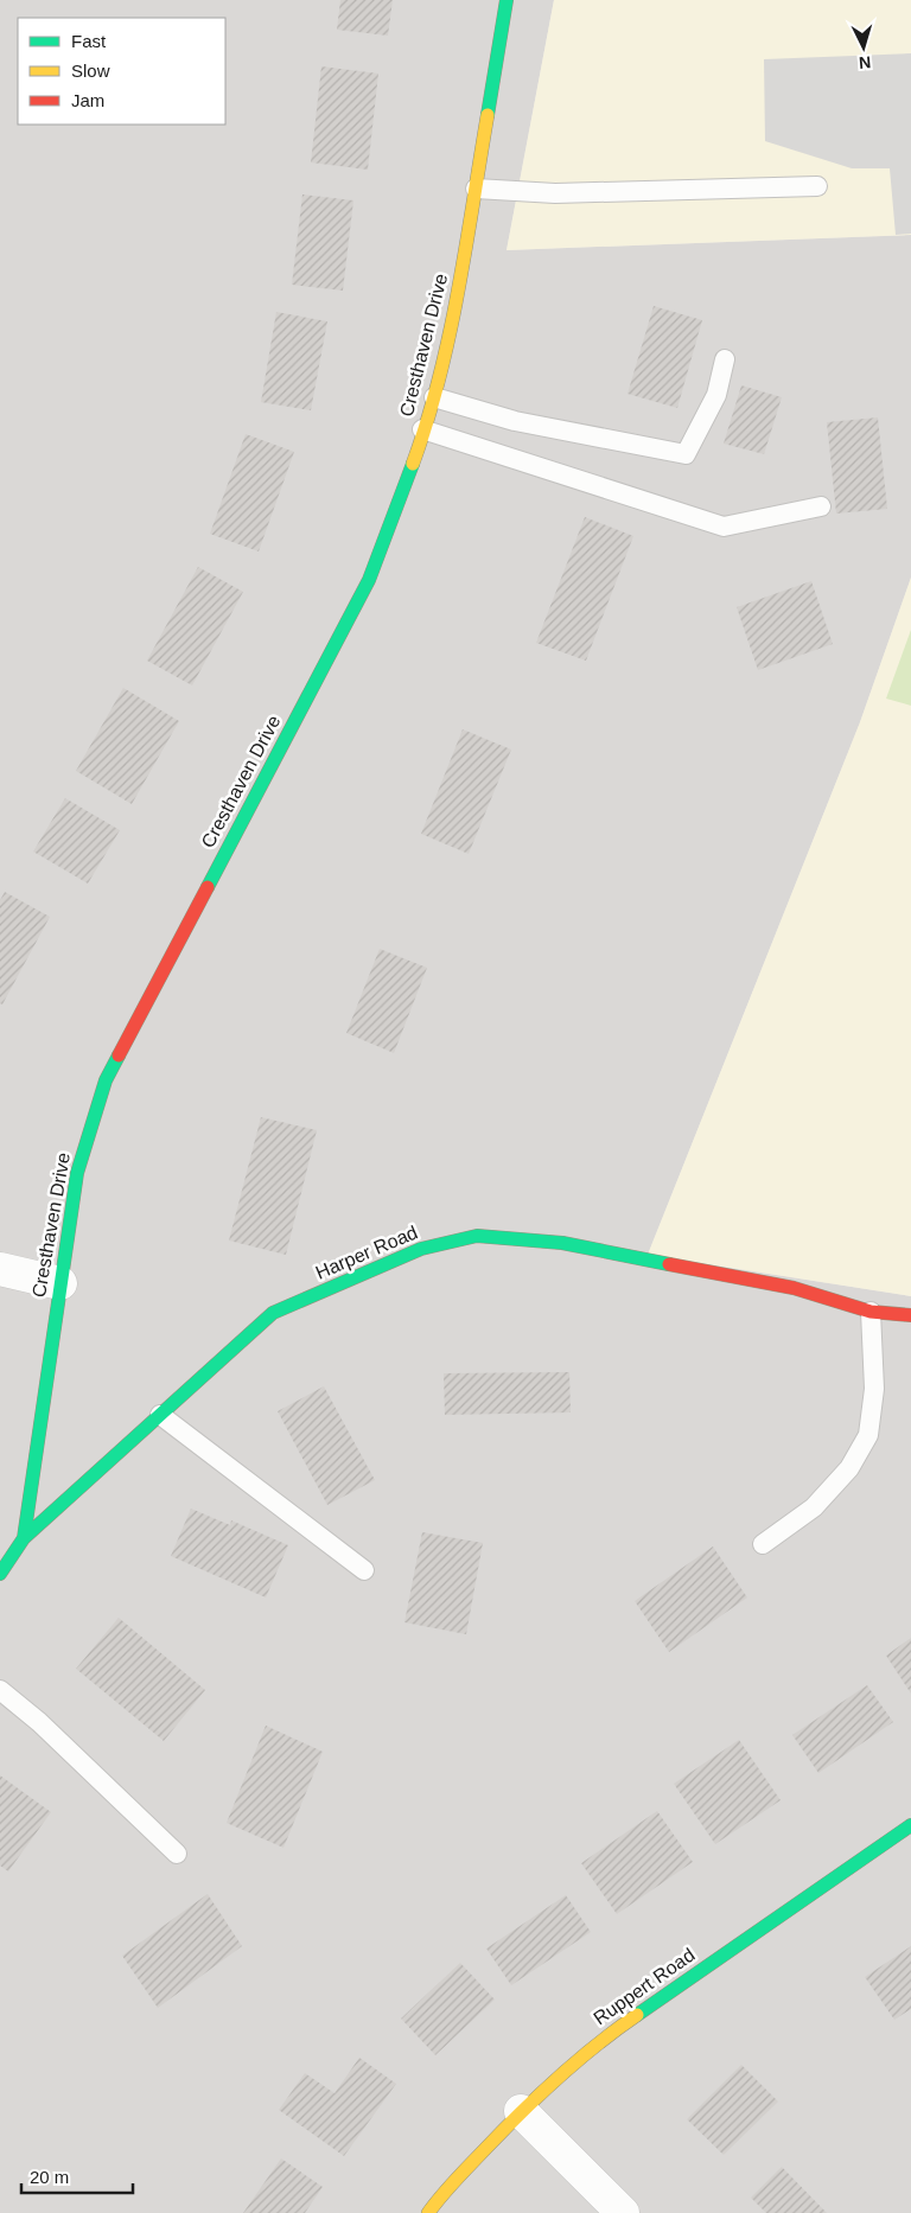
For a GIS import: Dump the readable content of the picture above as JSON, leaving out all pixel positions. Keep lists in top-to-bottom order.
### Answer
{
  "streets": {
    "street": ["Cresthaven Drive", "Harper Road", "Ruppert Road"]
  },
  "crossings": [
    ["Cresthaven Drive", "Harper Road"]
  ],
  "legend": ["Fast", "Slow", "Jam"],
  "scale_bar": "20 m",
  "north": "bottom"
}
